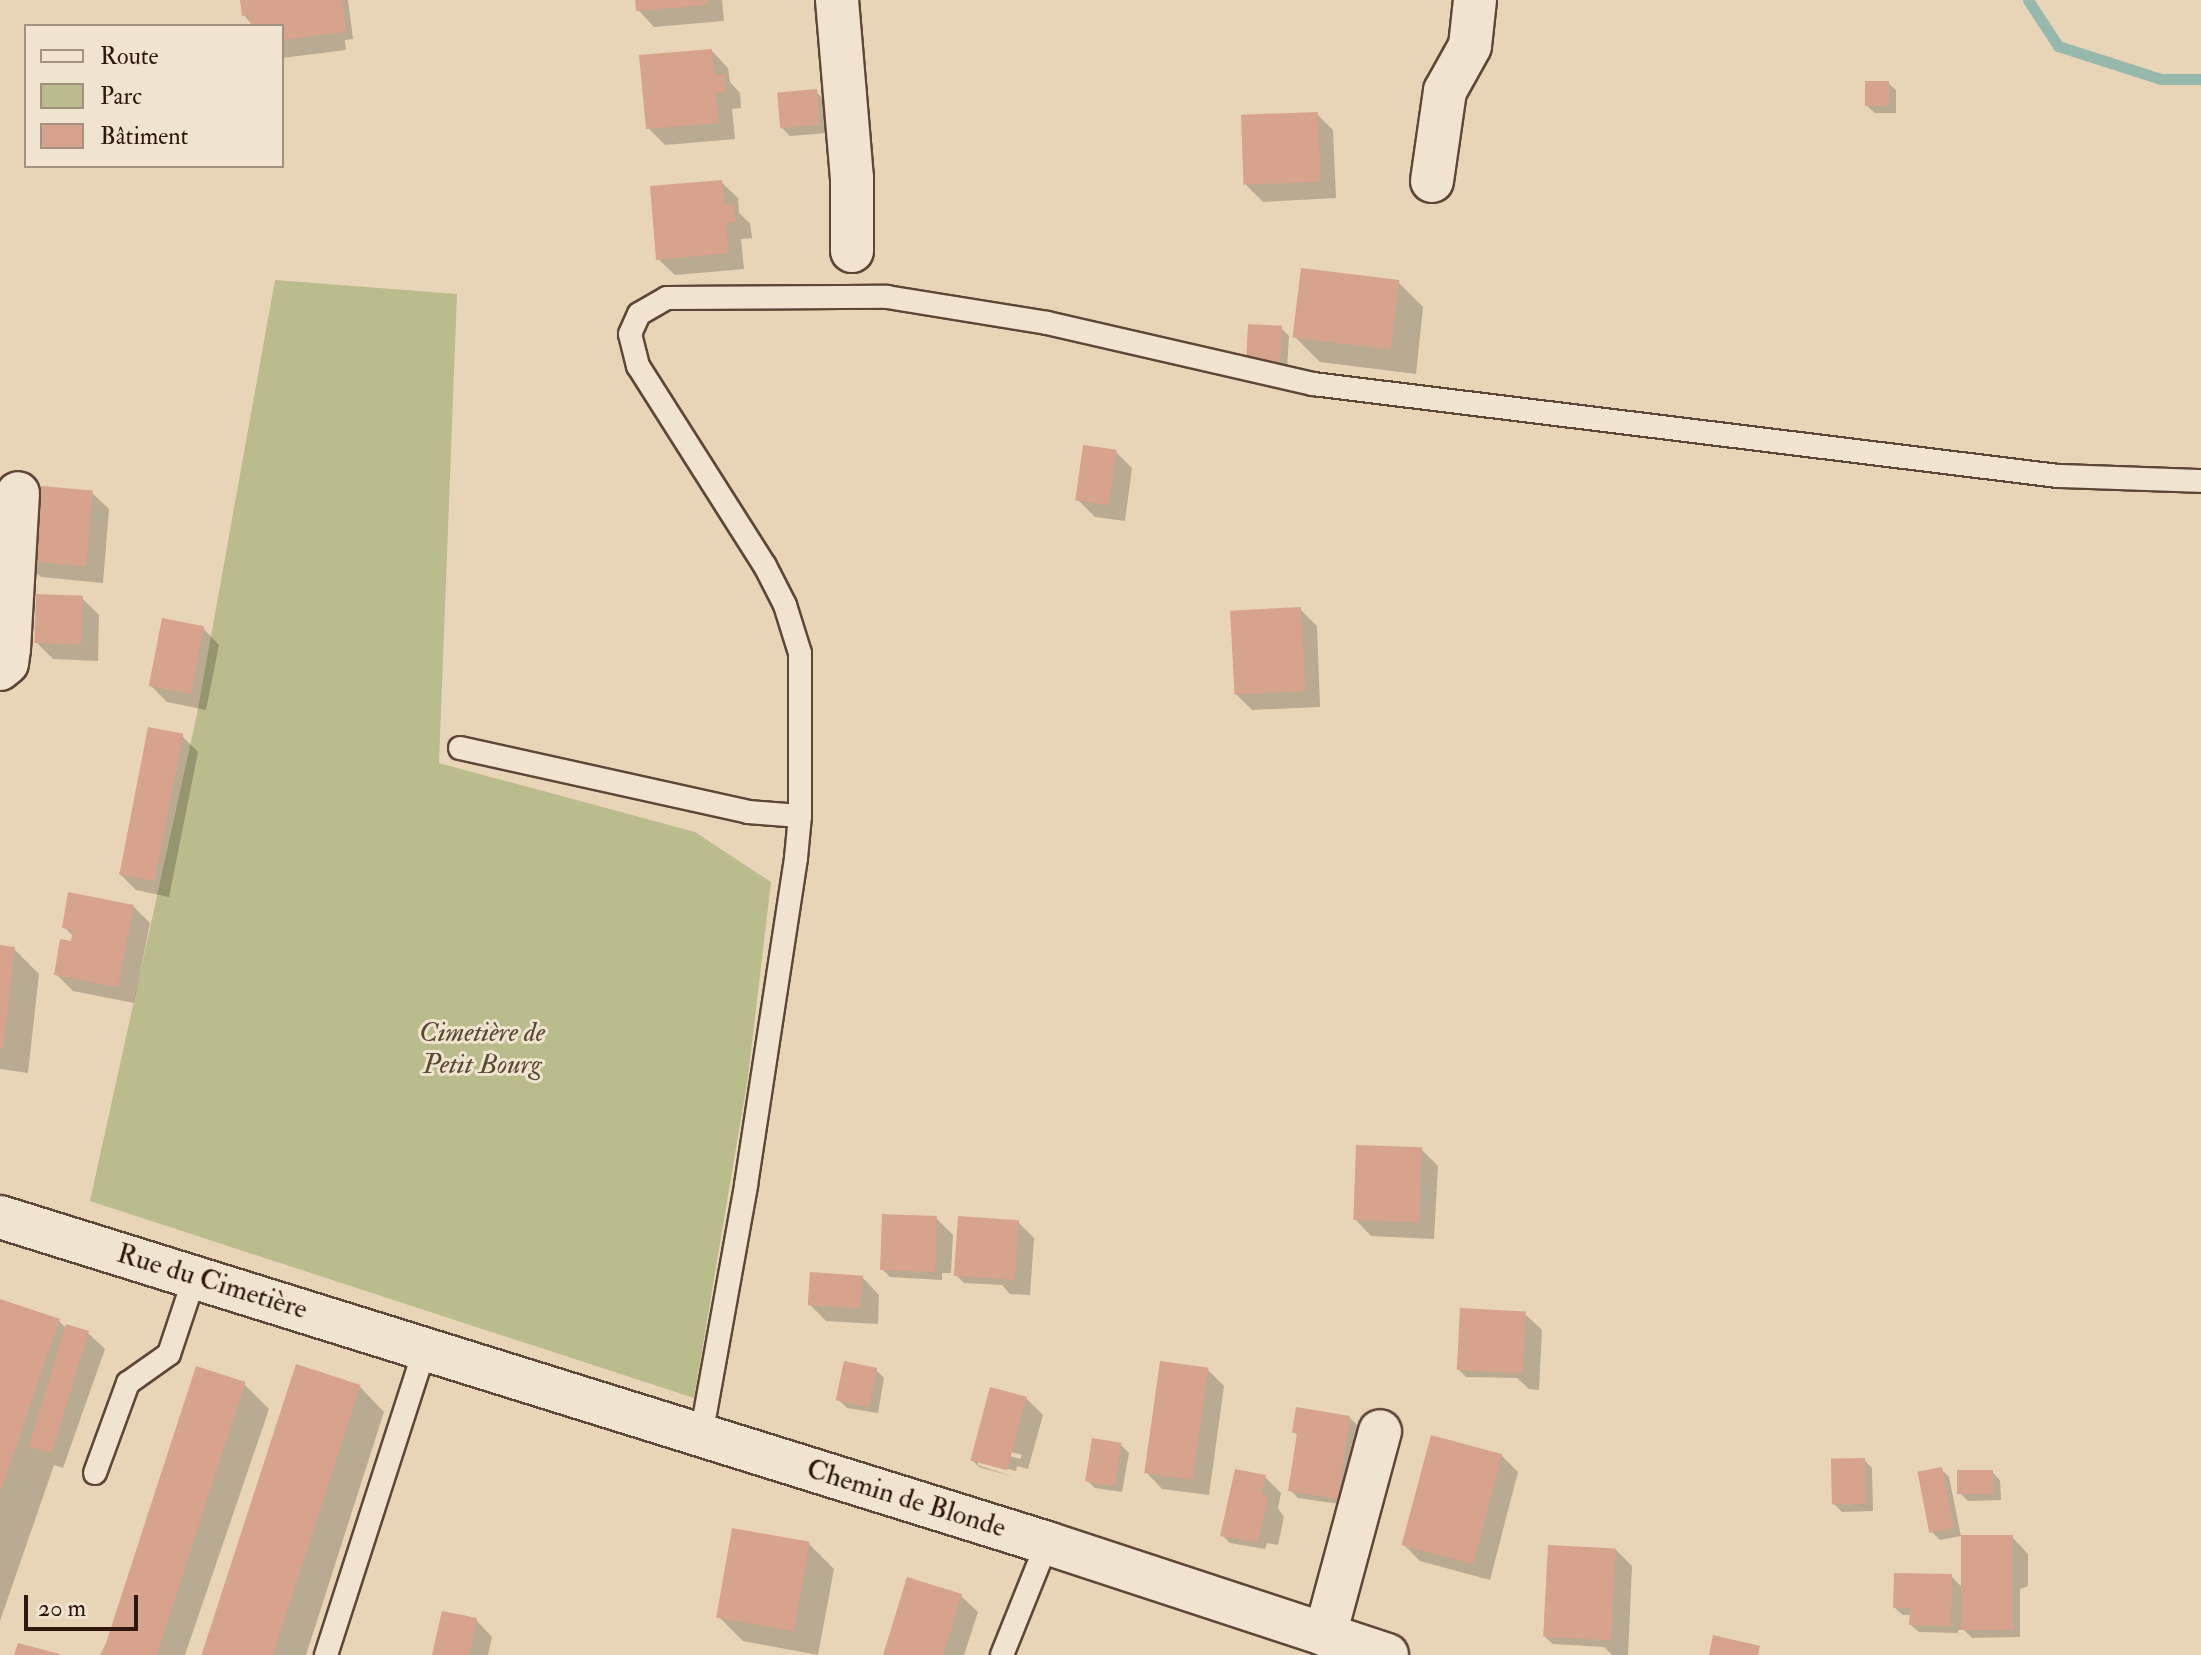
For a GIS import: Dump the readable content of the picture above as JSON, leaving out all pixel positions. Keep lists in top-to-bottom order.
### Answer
{
  "streets": {
    "street": ["Rue du Cimetière", "Chemin de Blonde"]
  },
  "crossings": [
    ["Rue du Cimetière", "Chemin de Blonde"]
  ],
  "parks": ["Cimetière de Petit Bourg"],
  "legend": ["Route", "Parc", "Bâtiment"],
  "scale_bar": "20 m"
}
